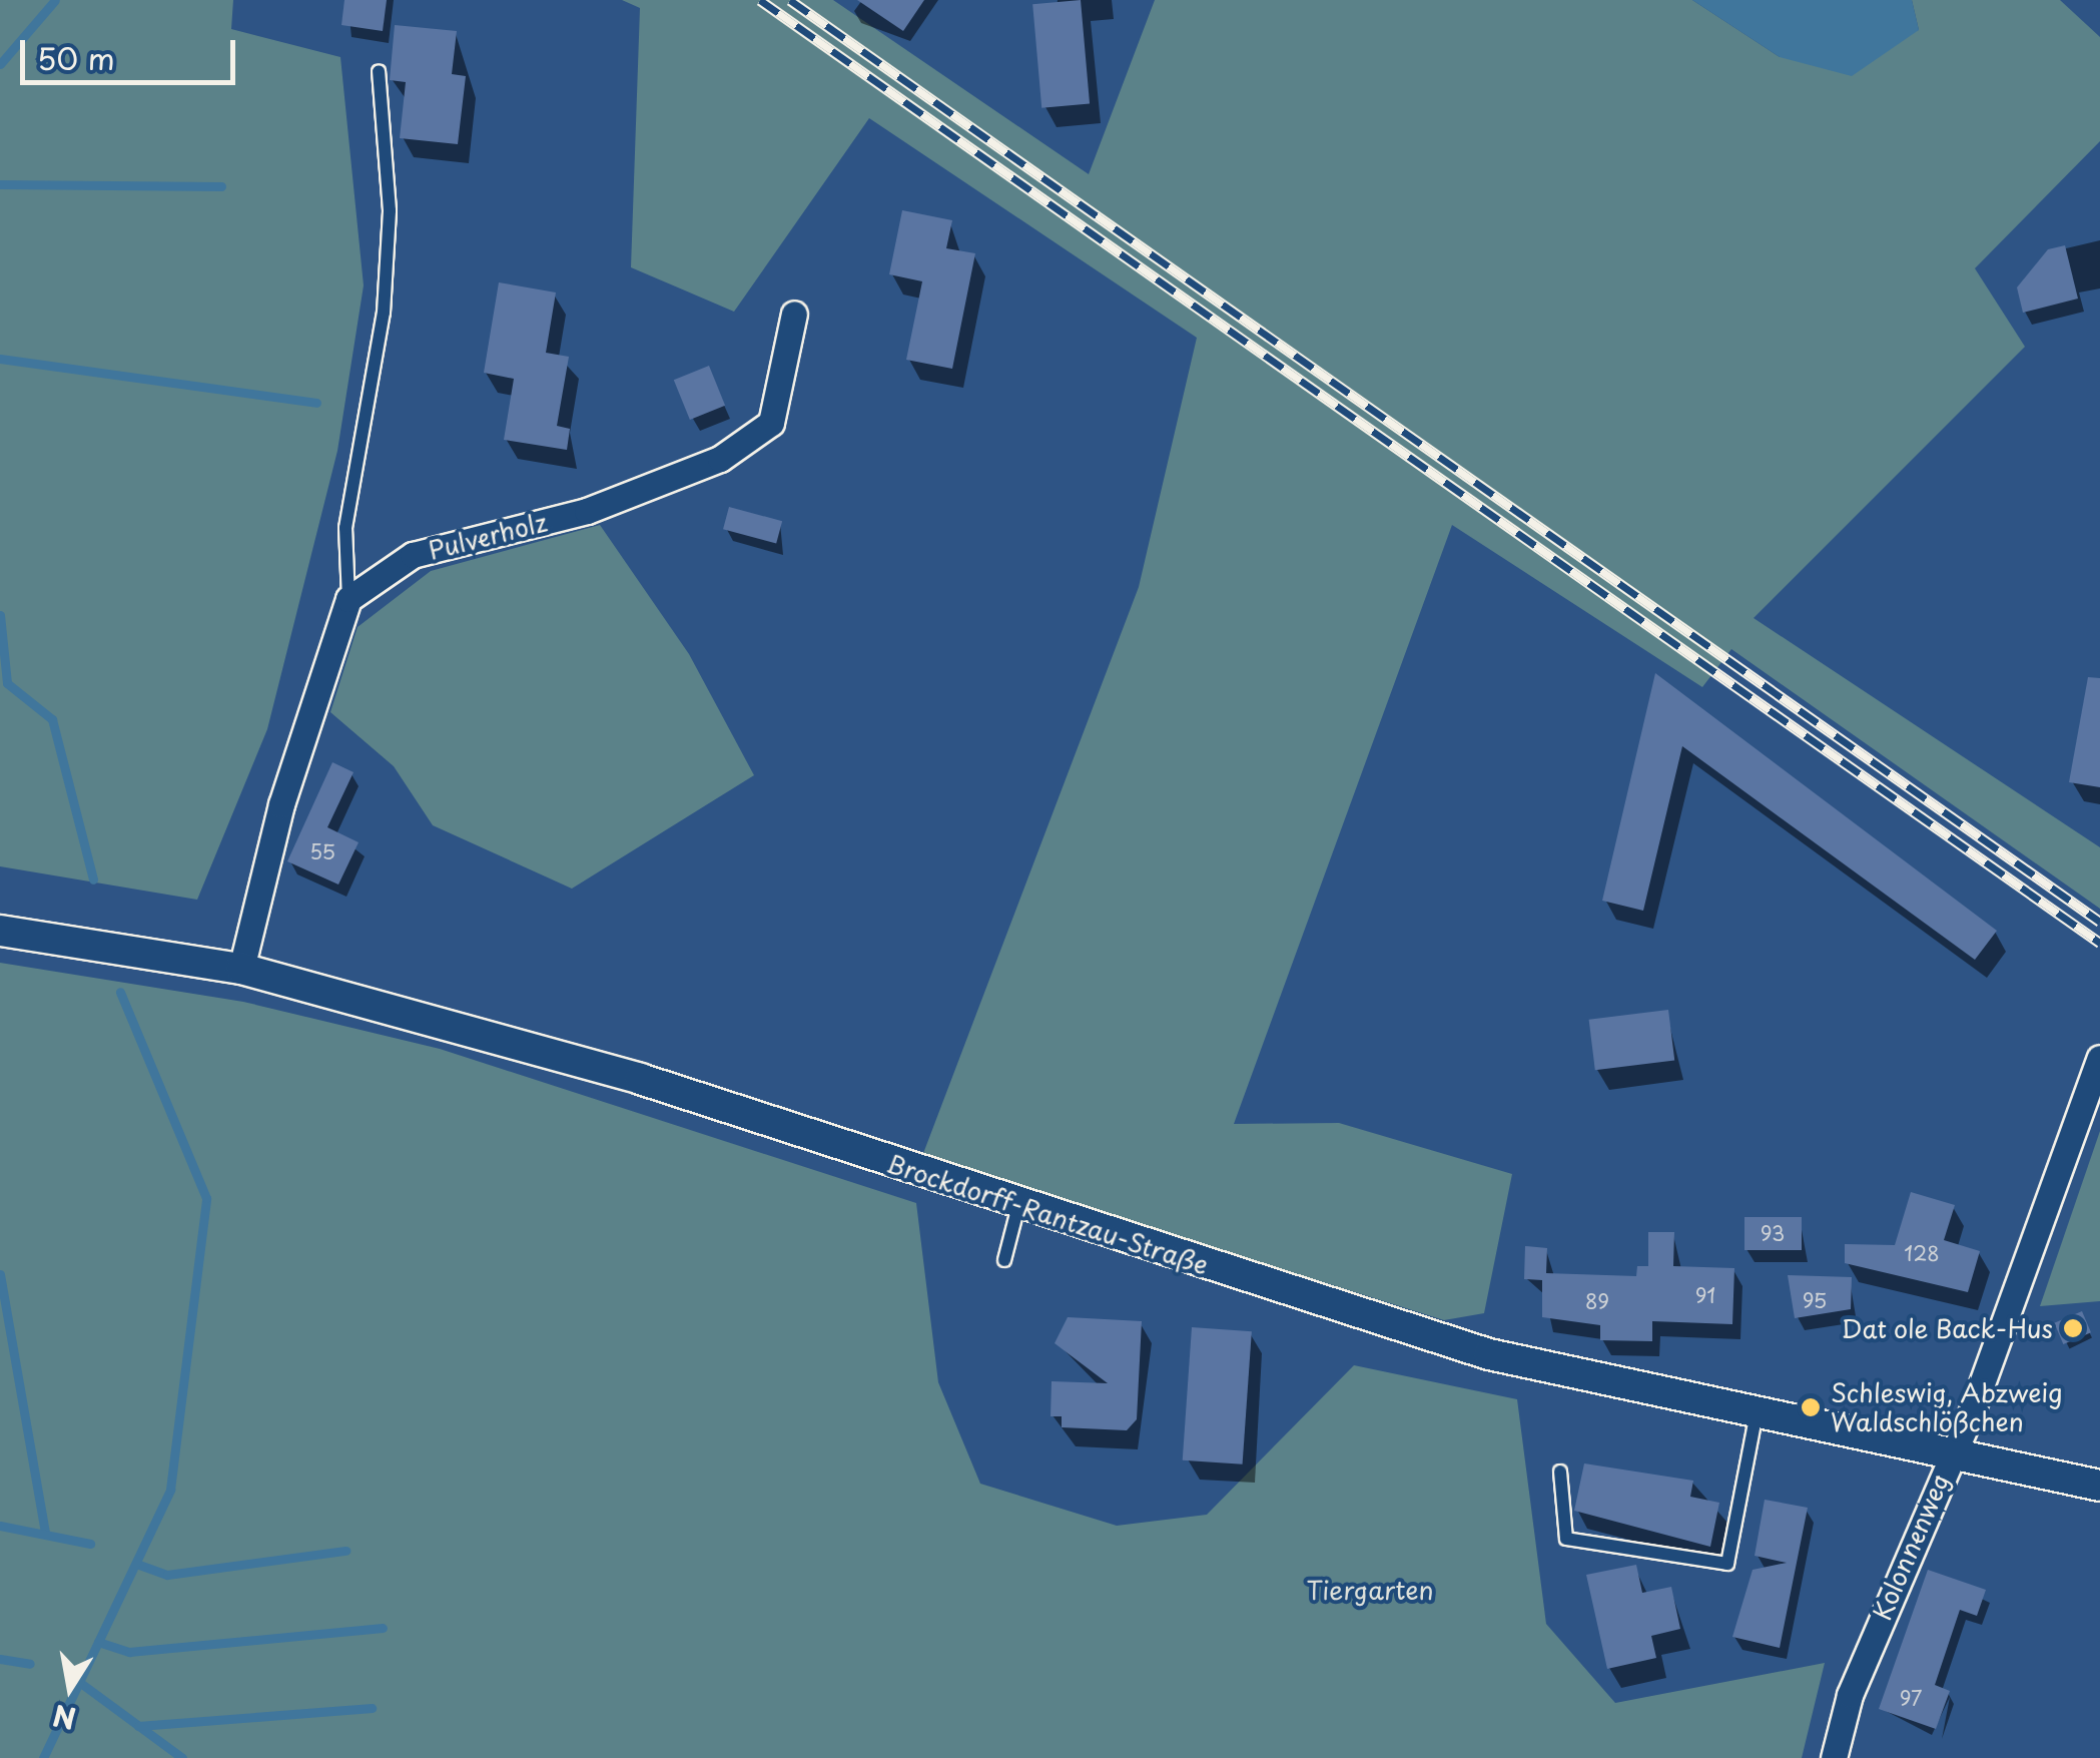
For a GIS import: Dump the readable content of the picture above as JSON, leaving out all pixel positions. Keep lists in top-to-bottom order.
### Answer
{
  "streets": {
    "street": ["Pulverholz", "Brockdorff-Rantzau-Straße", "Kolonnenweg"]
  },
  "crossings": [
    ["Brockdorff-Rantzau-Straße", "Kolonnenweg"]
  ],
  "parks": ["Tiergarten"],
  "places": ["Dat ole Back-Hus", "Schleswig, Abzweig Waldschlößchen"],
  "house_numbers": [
    "55",
    "93",
    "128",
    "91",
    "95",
    "89",
    "97"
  ],
  "scale_bar": "50 m",
  "north": "bottom"
}
